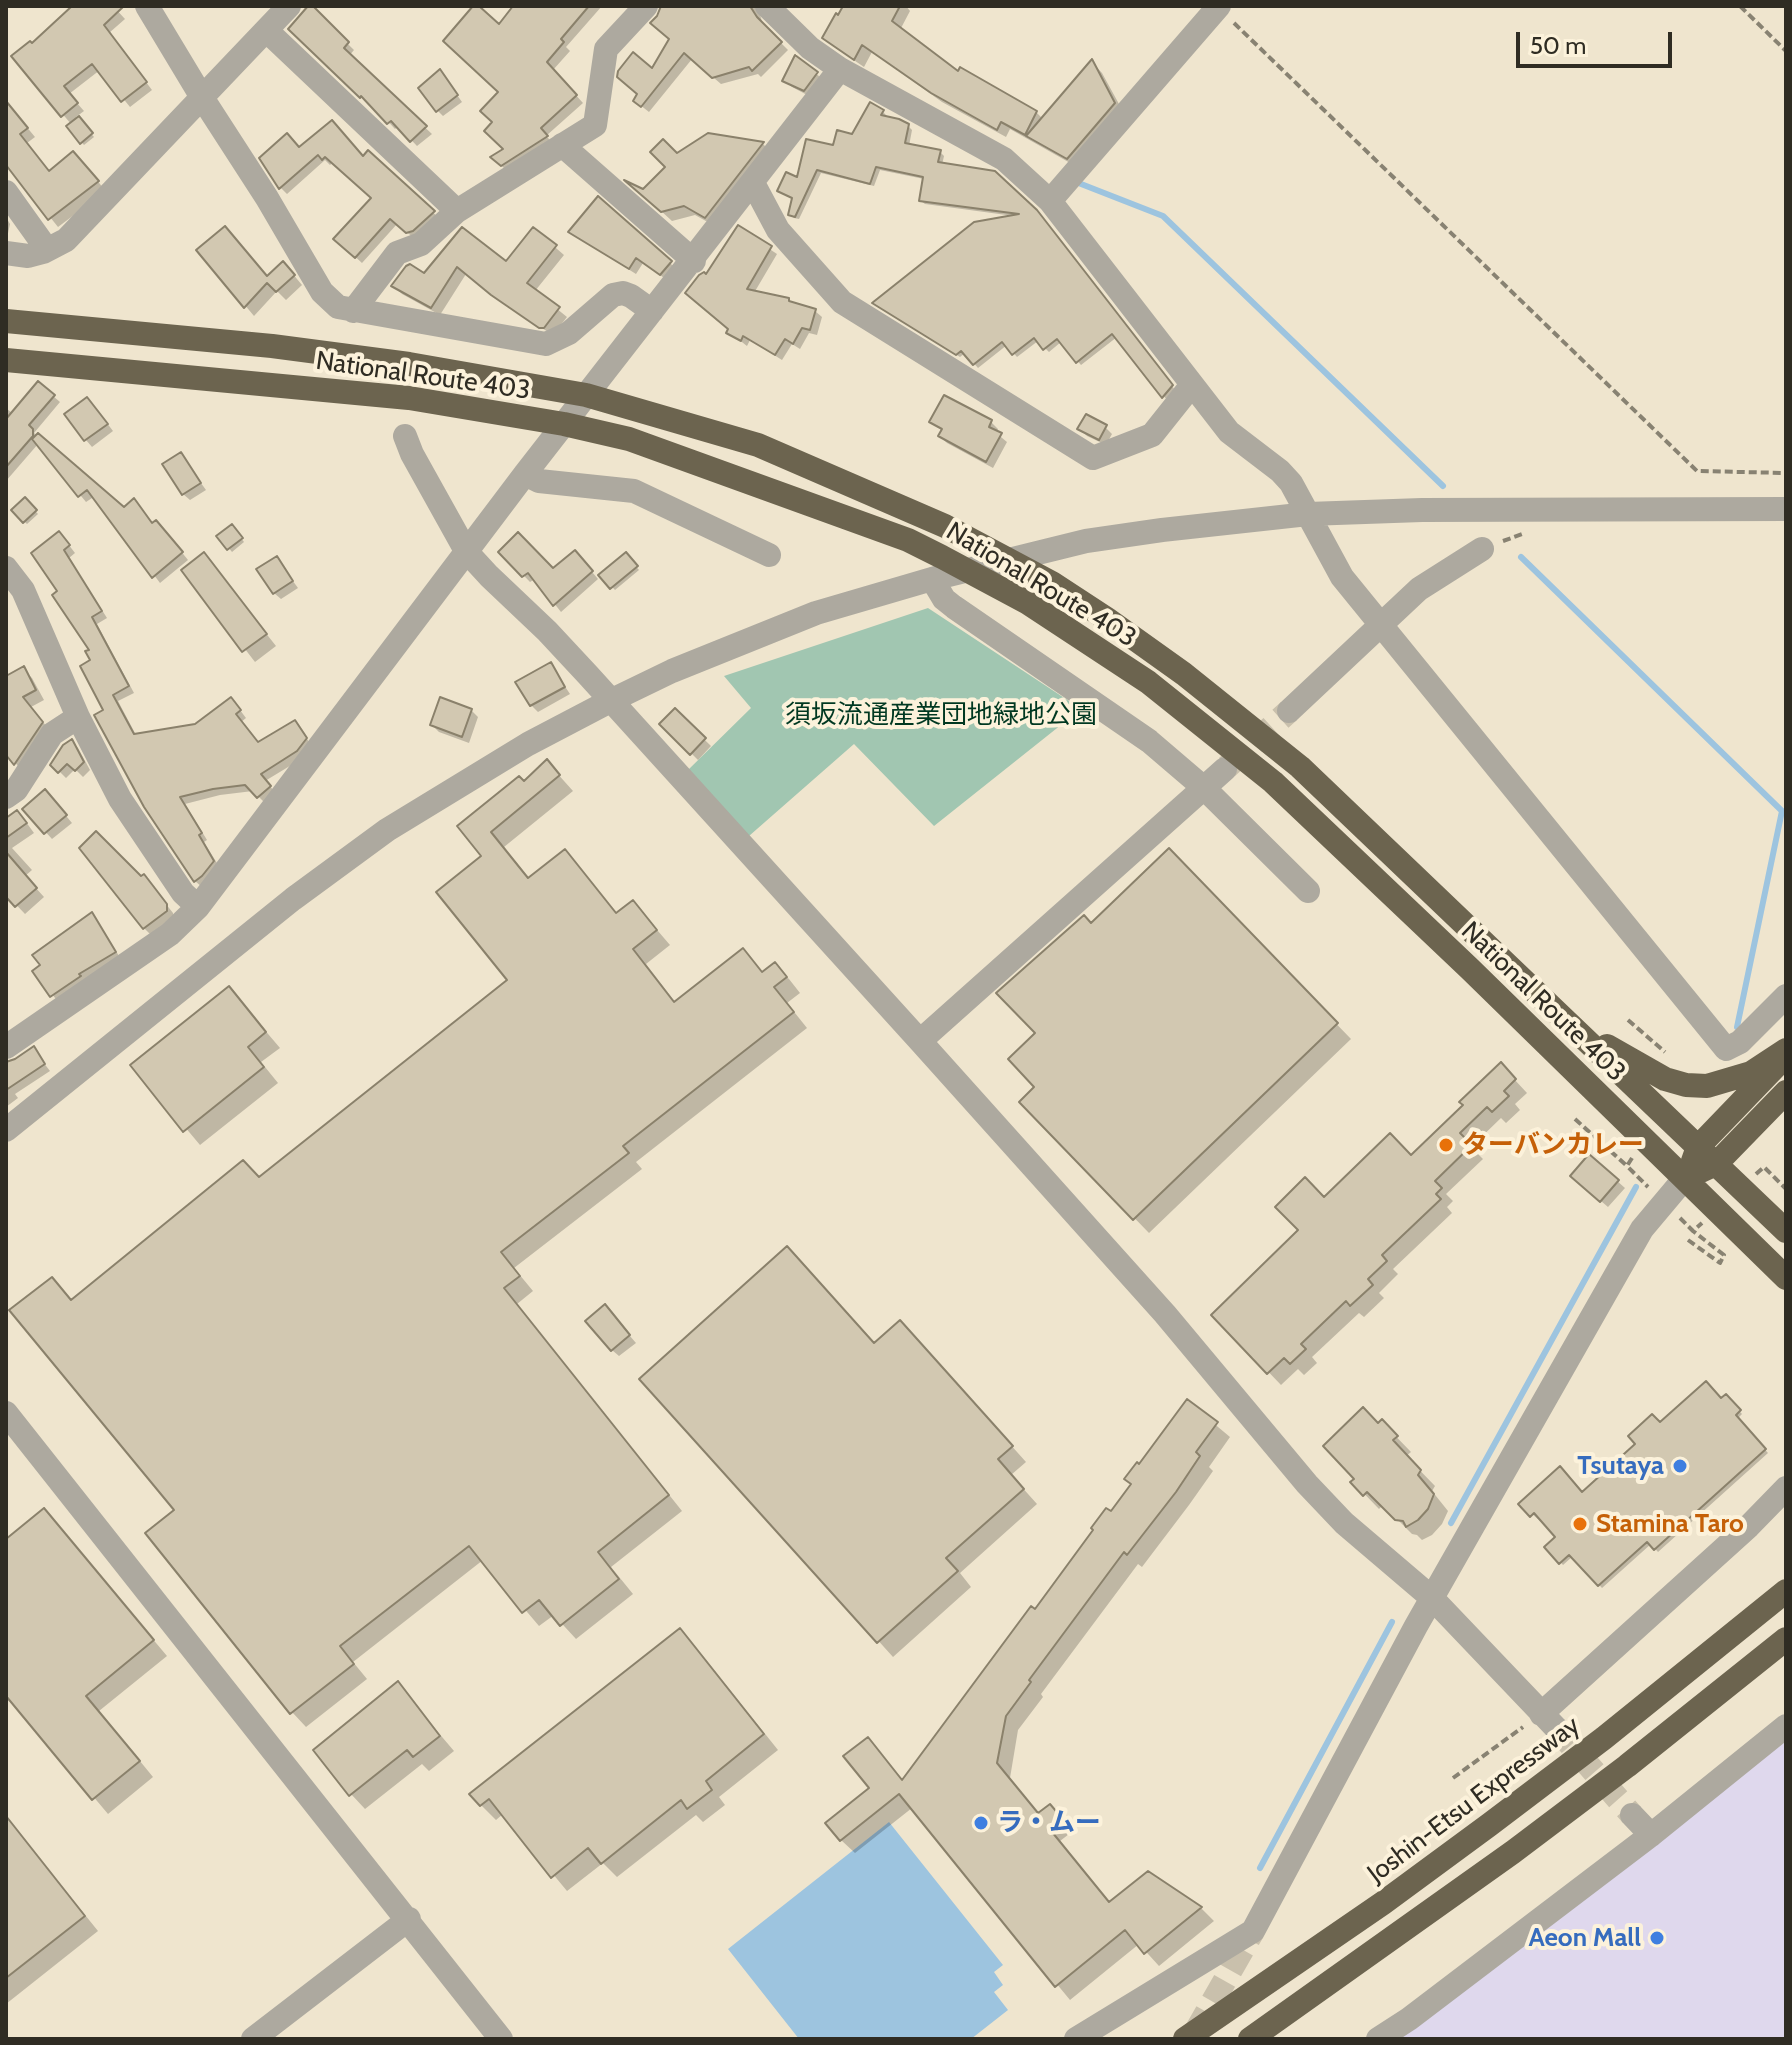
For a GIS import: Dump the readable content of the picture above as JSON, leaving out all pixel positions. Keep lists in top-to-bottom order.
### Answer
{
  "streets": {
    "highway": ["National Route 403", "Joshin-Etsu Expressway"]
  },
  "parks": ["須坂流通産業団地緑地公園"],
  "places": [
    "ターバンカレー",
    "Tsutaya",
    "Stamina Taro",
    "ラ・ムー",
    "Aeon Mall"
  ],
  "scale_bar": "50 m"
}
